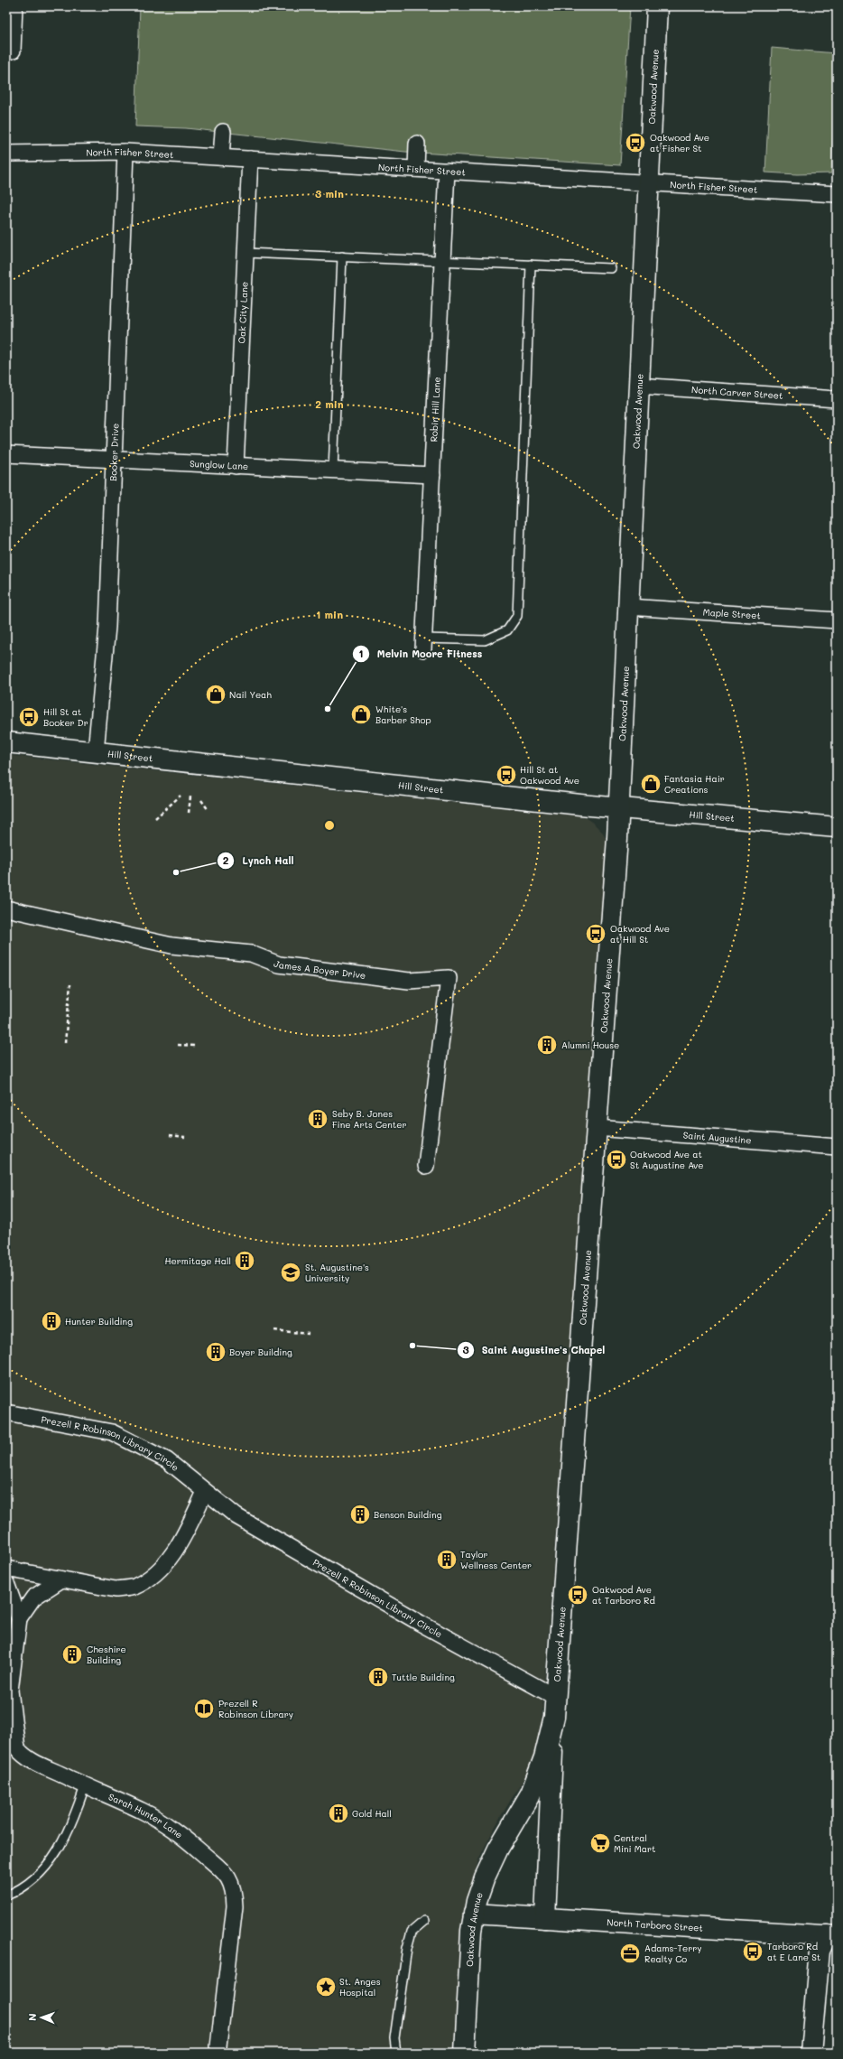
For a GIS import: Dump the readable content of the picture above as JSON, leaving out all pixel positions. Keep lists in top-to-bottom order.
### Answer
{
  "streets": {
    "street": [
      "Oakwood Avenue",
      "North Fisher Street",
      "Oak City Lane",
      "North Carver Street",
      "Robin Hill Lane",
      "Booker Drive",
      "Sunglow Lane",
      "Maple Street",
      "Hill Street",
      "James A Boyer Drive",
      "Saint Augustine",
      "Prezell R Robinson Library Circle",
      "Sarah Hunter Lane",
      "North Tarboro Street"
    ]
  },
  "crossings": [
    ["Oakwood Avenue", "North Fisher Street"],
    ["Oakwood Avenue", "North Carver Street"],
    ["Oakwood Avenue", "Maple Street"],
    ["Oakwood Avenue", "Hill Street"],
    ["Oakwood Avenue", "Saint Augustine"],
    ["Oakwood Avenue", "Prezell R Robinson Library Circle"],
    ["Oakwood Avenue", "North Tarboro Street"],
    ["North Fisher Street", "Oak City Lane"],
    ["North Fisher Street", "Robin Hill Lane"],
    ["North Fisher Street", "Booker Drive"],
    ["Oak City Lane", "Sunglow Lane"],
    ["Robin Hill Lane", "Sunglow Lane"],
    ["Booker Drive", "Sunglow Lane"],
    ["Booker Drive", "Hill Street"]
  ],
  "places": {
    "bus stop": [
      "Oakwood Ave at Fisher St",
      "Hill St at Booker Dr",
      "Hill St at Oakwood Ave",
      "Oakwood Ave at Hill St",
      "Oakwood Ave at St Augustine Ave",
      "Oakwood Ave at Tarboro Rd",
      "Tarboro Rd at E Lane St"
    ],
    "shop": ["Nail Yeah", "White's Barber Shop", "Fantasia Hair Creations"],
    "other": ["Melvin Moore Fitness", "Lynch Hall", "Saint Augustine's Chapel"],
    "building": [
      "Alumni House",
      "Seby B. Jones Fine Arts Center",
      "Hermitage Hall",
      "Hunter Building",
      "Boyer Building",
      "Benson Building",
      "Taylor Wellness Center",
      "Cheshire Building",
      "Tuttle Building",
      "Gold Hall"
    ],
    "school or university": ["St. Augustine's University"],
    "library": ["Prezell R Robinson Library"],
    "supermarket": ["Central Mini Mart"],
    "office": ["Adams-Terry Realty Co"],
    "place": ["St. Anges Hospital"]
  },
  "north": "left",
  "rings": ["3 min", "2 min", "1 min"]
}
